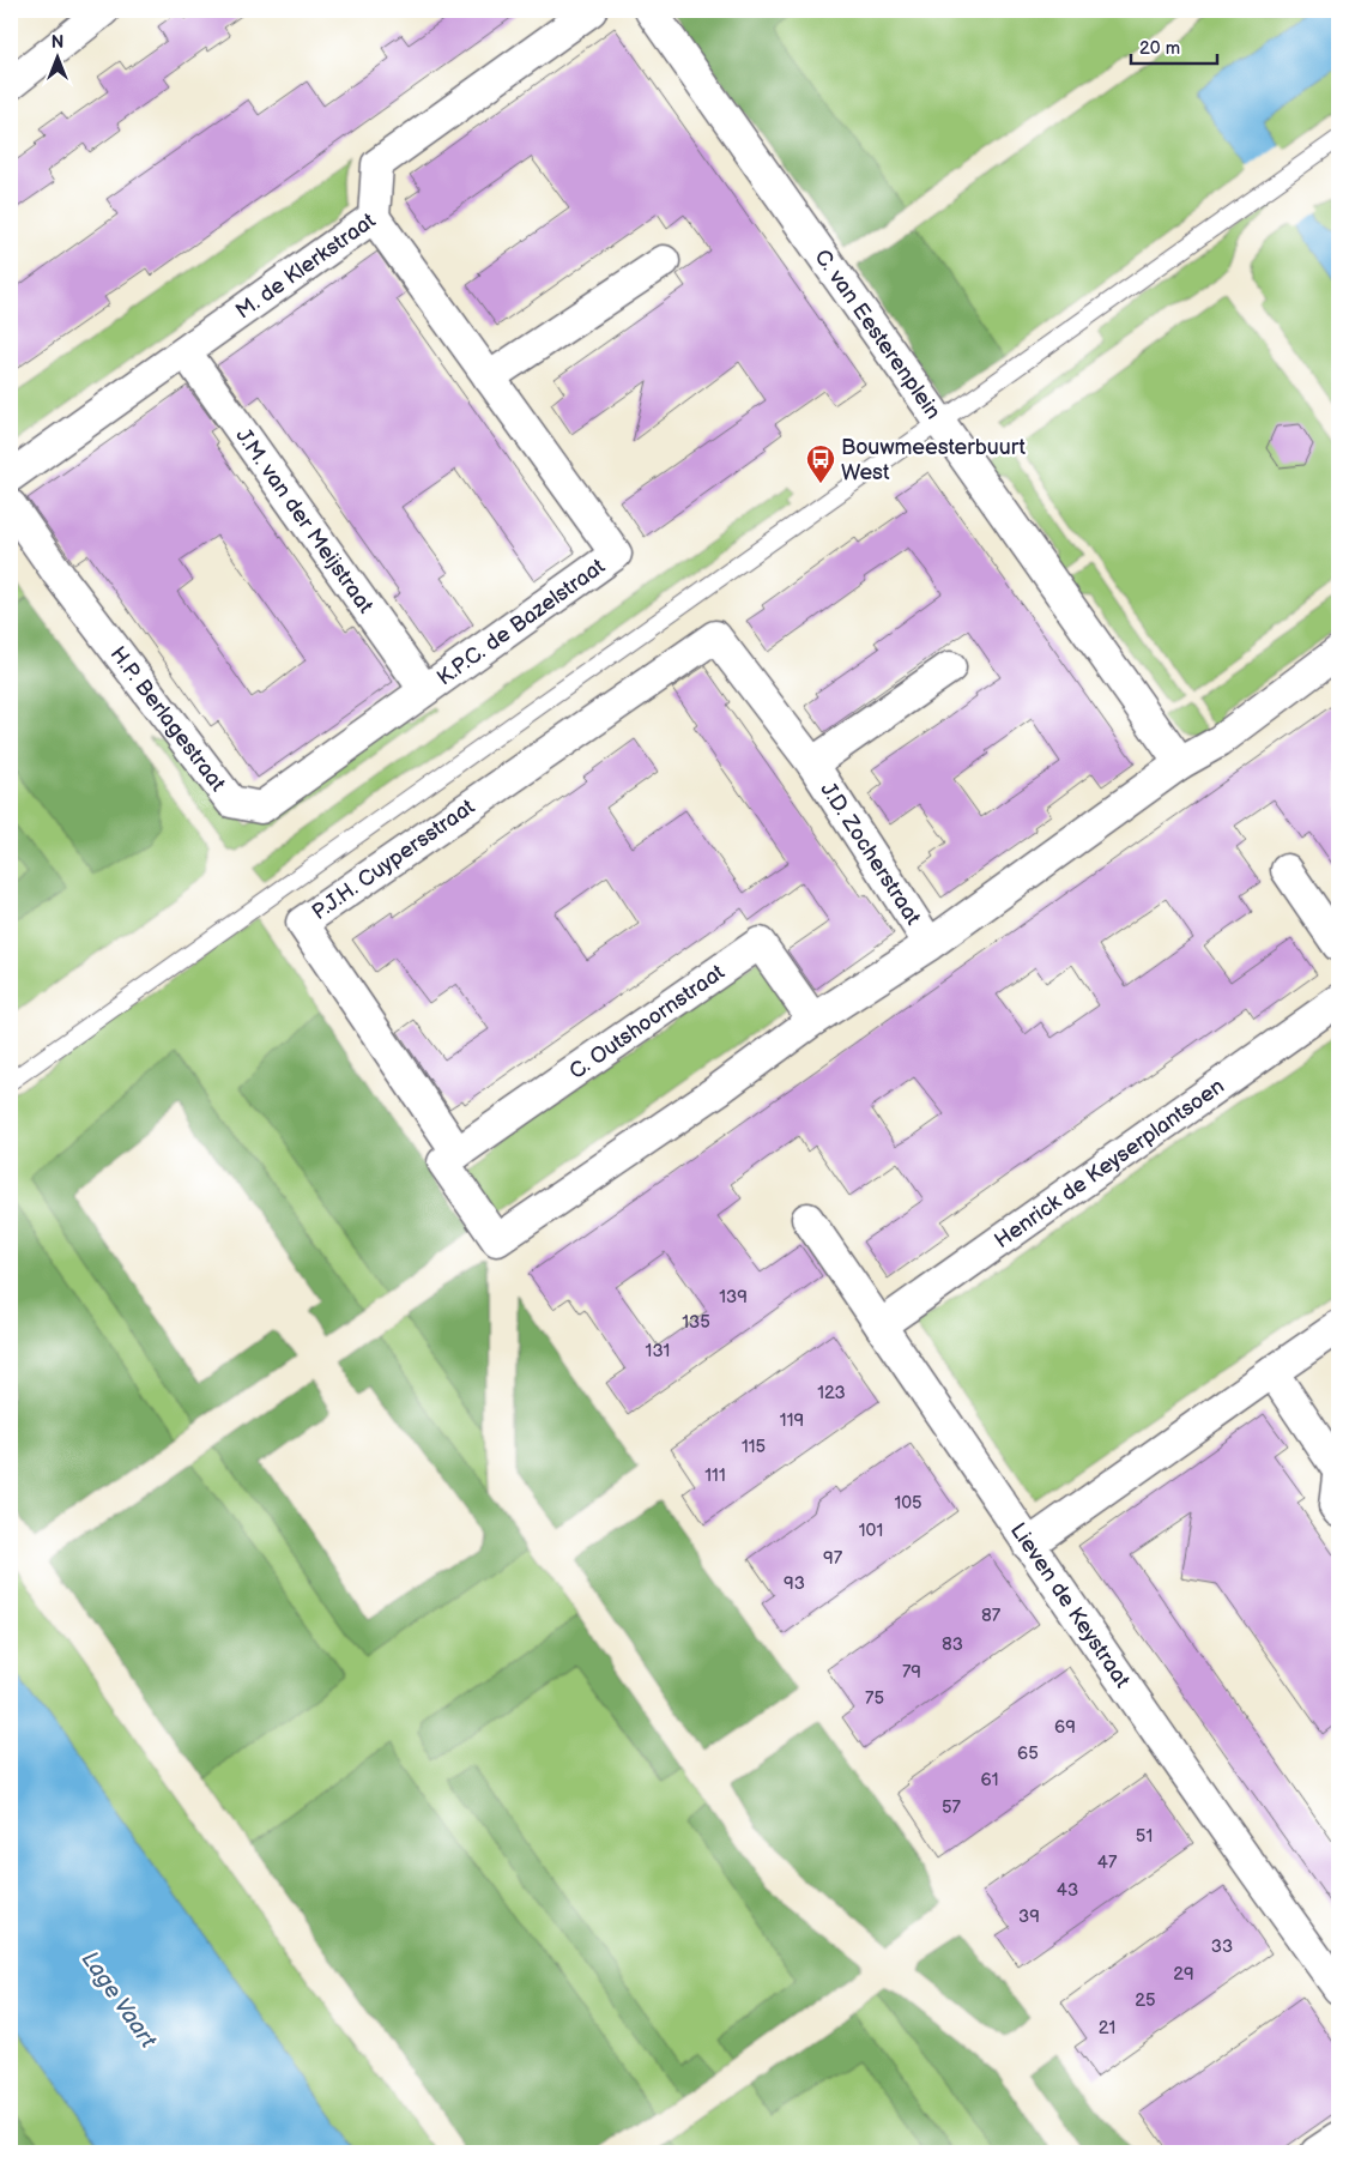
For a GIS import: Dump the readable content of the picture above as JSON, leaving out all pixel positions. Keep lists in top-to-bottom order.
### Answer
{
  "streets": {
    "street": [
      "M. de Klerkstraat",
      "C. van Eesterenplein",
      "J.M. van der Meijstraat",
      "K.P.C. de Bazelstraat",
      "H.P. Berlagestraat",
      "J.D. Zocherstraat",
      "P.J.H. Cuypersstraat",
      "C. Outshoornstraat",
      "Henrick de Keyserplantsoen",
      "Lieven de Keystraat"
    ]
  },
  "crossings": [
    ["M. de Klerkstraat", "J.M. van der Meijstraat"],
    ["M. de Klerkstraat", "K.P.C. de Bazelstraat"],
    ["J.M. van der Meijstraat", "K.P.C. de Bazelstraat"],
    ["J.M. van der Meijstraat", "H.P. Berlagestraat"],
    ["K.P.C. de Bazelstraat", "H.P. Berlagestraat"],
    ["J.D. Zocherstraat", "P.J.H. Cuypersstraat"],
    ["P.J.H. Cuypersstraat", "C. Outshoornstraat"],
    ["Henrick de Keyserplantsoen", "Lieven de Keystraat"]
  ],
  "water": ["Lage Vaart"],
  "places": {
    "bus stop": ["Bouwmeesterbuurt West"]
  },
  "house_numbers": [
    "139",
    "135",
    "131",
    "123",
    "119",
    "115",
    "111",
    "105",
    "101",
    "97",
    "93",
    "87",
    "83",
    "79",
    "75",
    "69",
    "65",
    "61",
    "57",
    "51",
    "47",
    "43",
    "39",
    "33",
    "29",
    "25",
    "21"
  ],
  "scale_bar": "20 m",
  "north": "top"
}
